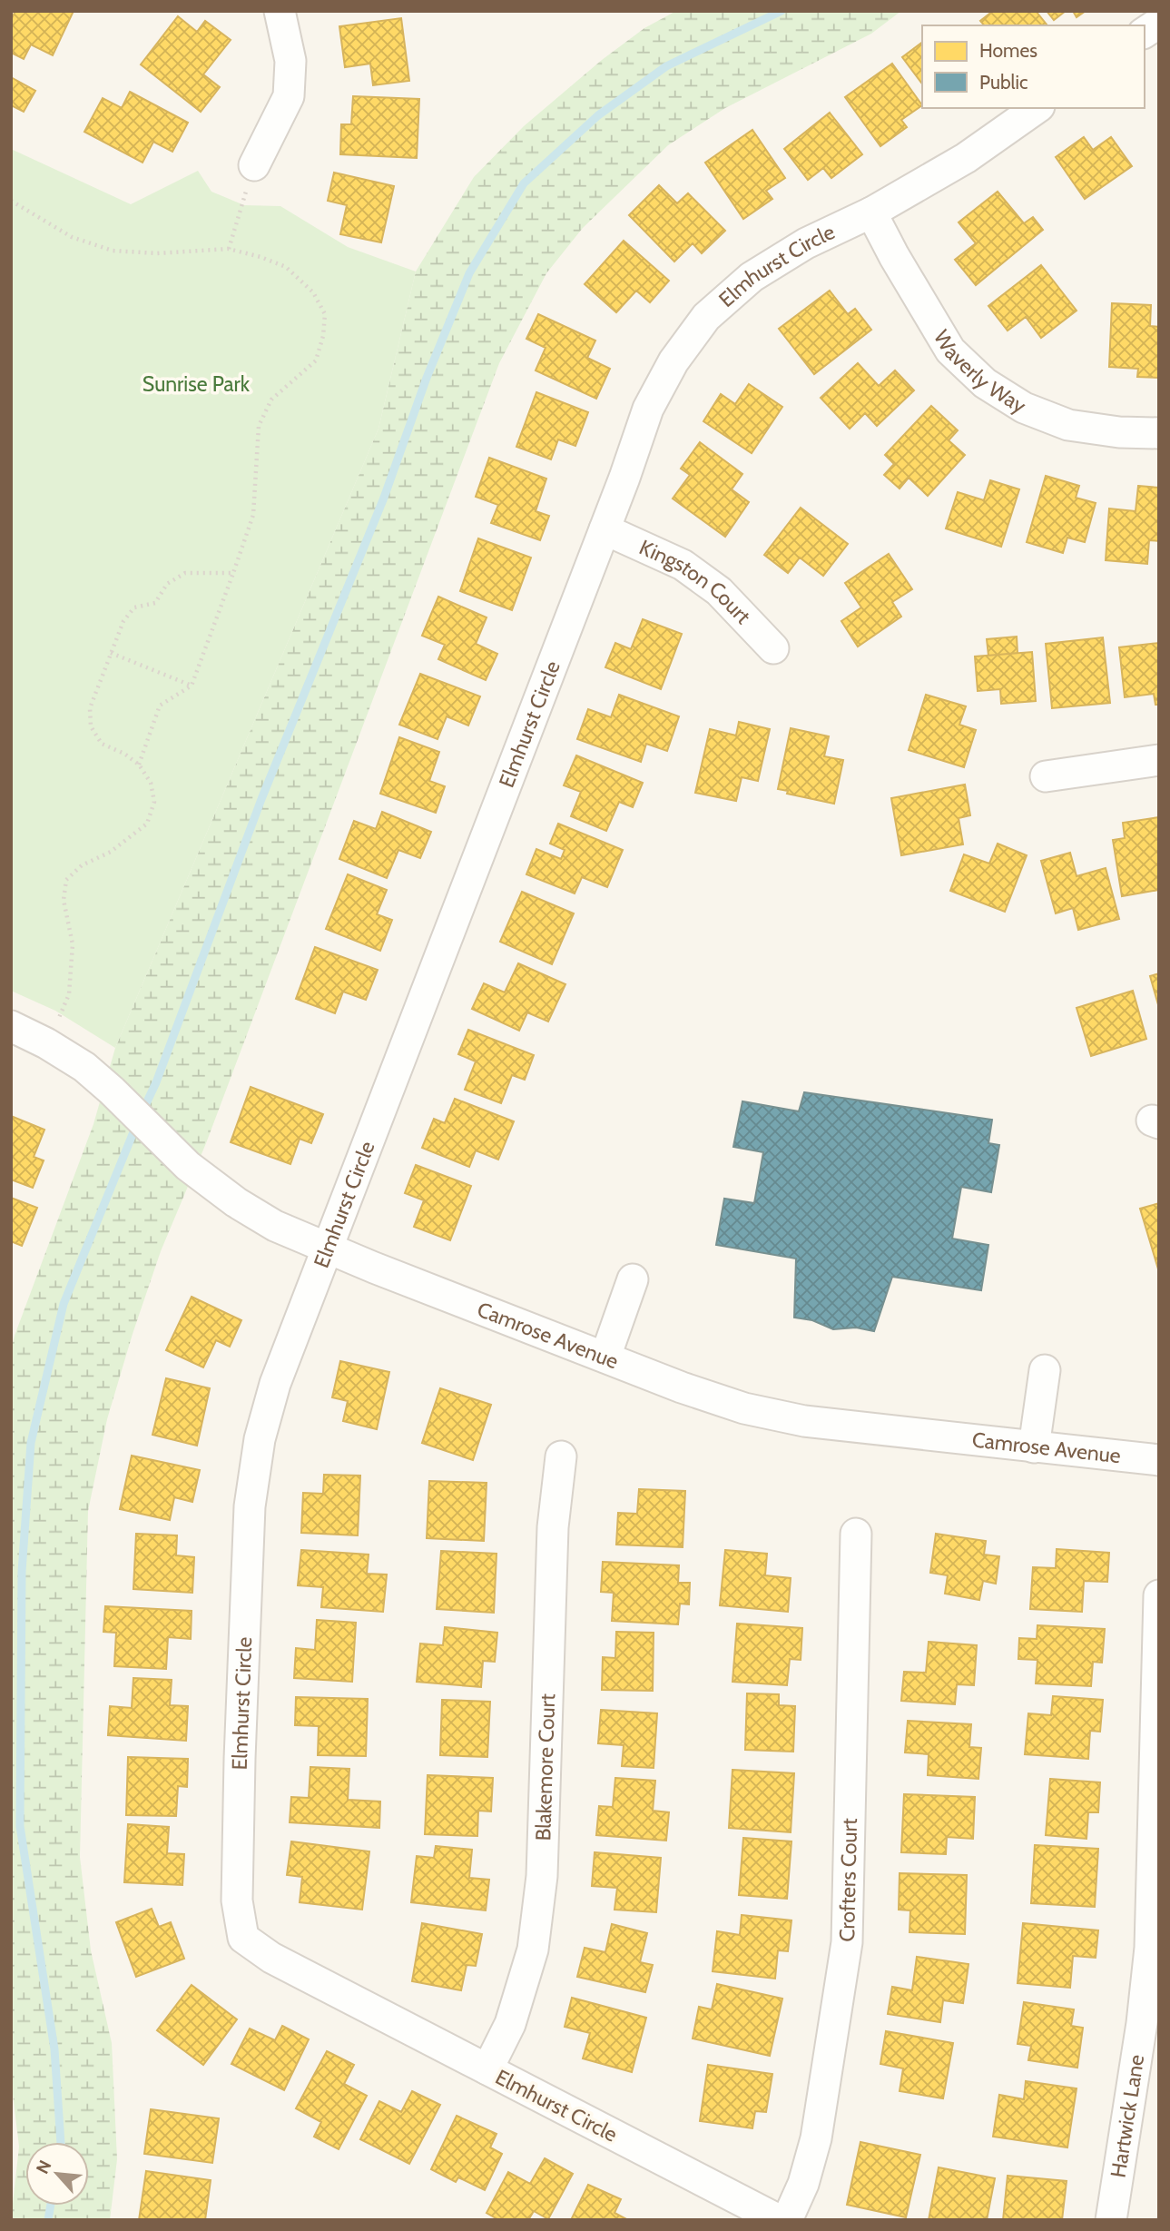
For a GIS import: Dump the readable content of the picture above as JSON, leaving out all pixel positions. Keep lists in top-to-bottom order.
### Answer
{
  "streets": {
    "street": [
      "Elmhurst Circle",
      "Waverly Way",
      "Kingston Court",
      "Camrose Avenue",
      "Blakemore Court",
      "Crofters Court",
      "Hartwick Lane"
    ]
  },
  "crossings": [
    ["Elmhurst Circle", "Waverly Way"],
    ["Elmhurst Circle", "Kingston Court"],
    ["Elmhurst Circle", "Camrose Avenue"],
    ["Elmhurst Circle", "Blakemore Court"]
  ],
  "parks": ["Sunrise Park"],
  "legend": ["Homes", "Public"],
  "north": "top left"
}
